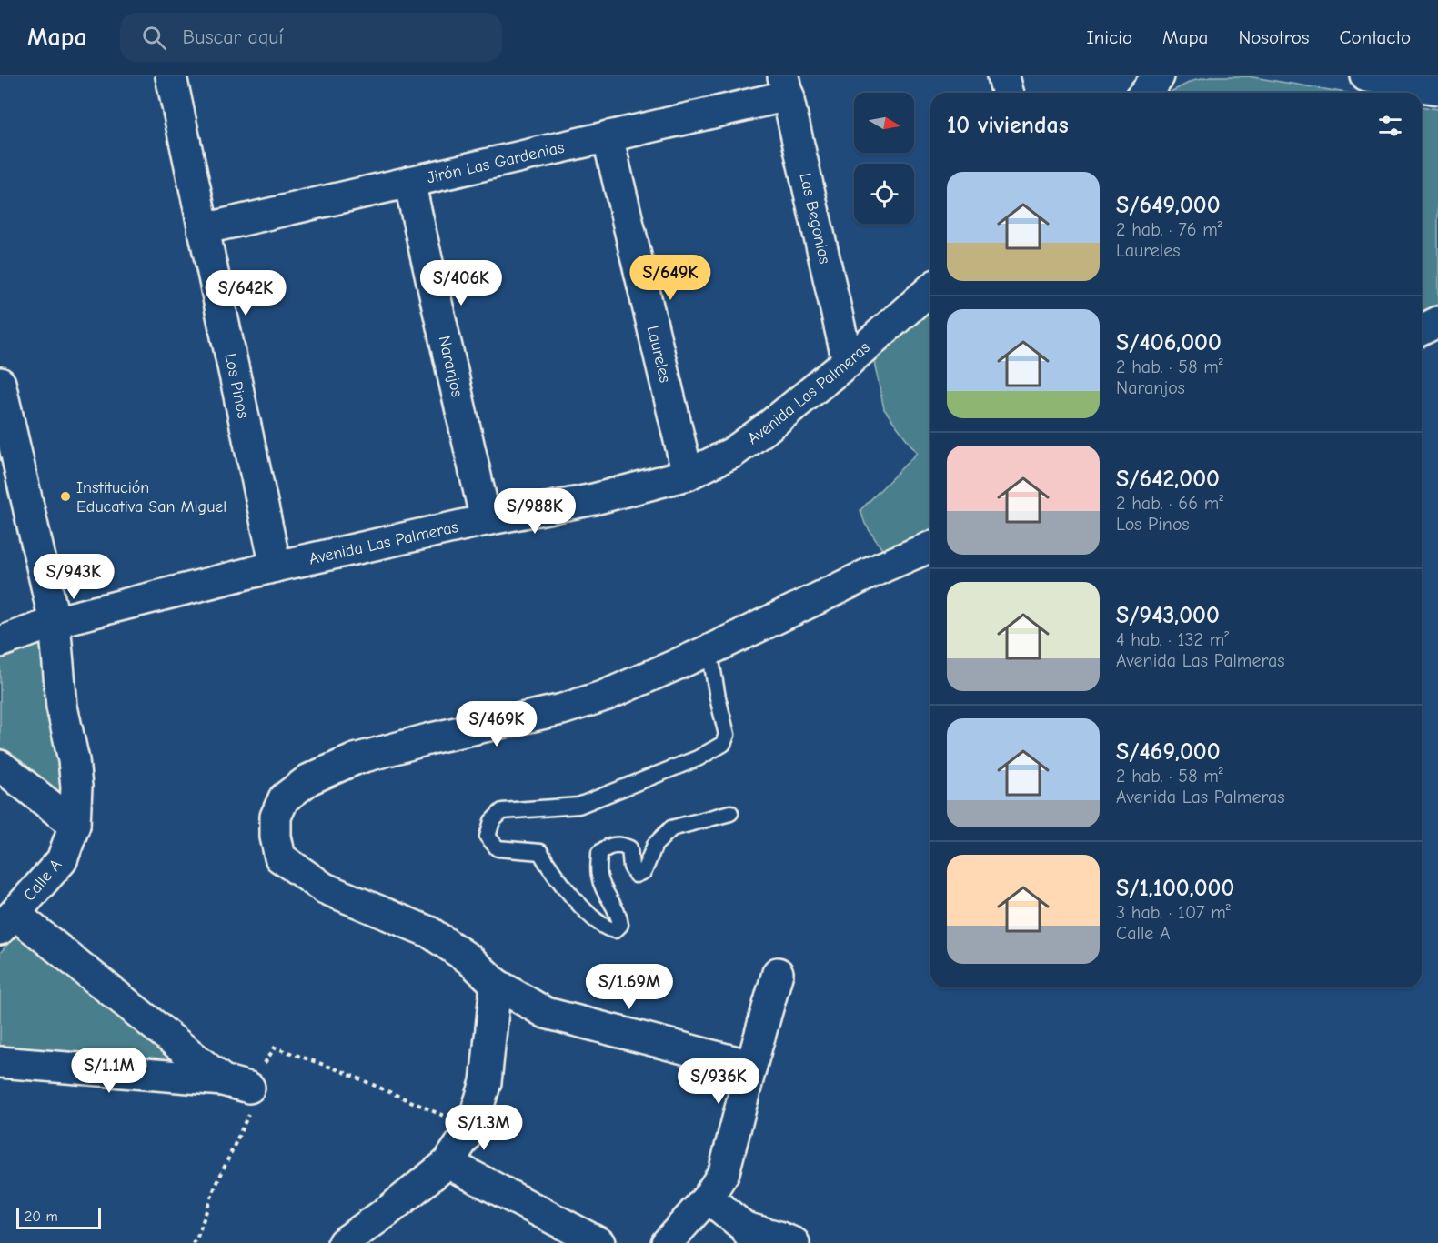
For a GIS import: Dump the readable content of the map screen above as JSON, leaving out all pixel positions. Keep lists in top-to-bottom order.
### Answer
{
  "streets": {
    "street": [
      "Jirón Las Gardenias",
      "Las Begonias",
      "Laureles",
      "Naranjos",
      "Los Pinos",
      "Avenida Las Palmeras",
      "Calle A"
    ]
  },
  "crossings": [
    ["Jirón Las Gardenias", "Las Begonias"],
    ["Jirón Las Gardenias", "Laureles"],
    ["Jirón Las Gardenias", "Naranjos"],
    ["Jirón Las Gardenias", "Los Pinos"],
    ["Las Begonias", "Avenida Las Palmeras"],
    ["Laureles", "Avenida Las Palmeras"],
    ["Naranjos", "Avenida Las Palmeras"],
    ["Los Pinos", "Avenida Las Palmeras"],
    ["Avenida Las Palmeras", "Calle A"]
  ],
  "places": ["Institución Educativa San Miguel"],
  "scale_bar": "20 m",
  "north": "right",
  "page": {
    "header": "Mapa",
    "search": "Buscar aquí",
    "nav": [
      "Inicio",
      "Mapa",
      "Nosotros",
      "Contacto"
    ],
    "heading": "10 viviendas",
    "list": [
      {
        "name": "S/649,000",
        "note": "2 hab. · 76 m² · Laureles"
      },
      {
        "name": "S/406,000",
        "note": "2 hab. · 58 m² · Naranjos"
      },
      {
        "name": "S/642,000",
        "note": "2 hab. · 66 m² · Los Pinos"
      },
      {
        "name": "S/943,000",
        "note": "4 hab. · 132 m² · Avenida Las Palmeras"
      },
      {
        "name": "S/469,000",
        "note": "2 hab. · 58 m² · Avenida Las Palmeras"
      },
      {
        "name": "S/1,100,000",
        "note": "3 hab. · 107 m² · Calle A"
      }
    ],
    "price": [
      "S/649K",
      "S/406K",
      "S/642K",
      "S/988K",
      "S/943K",
      "S/469K",
      "S/1.69M",
      "S/1.1M",
      "S/936K",
      "S/1.3M"
    ],
    "scale": "20 m"
  }
}
